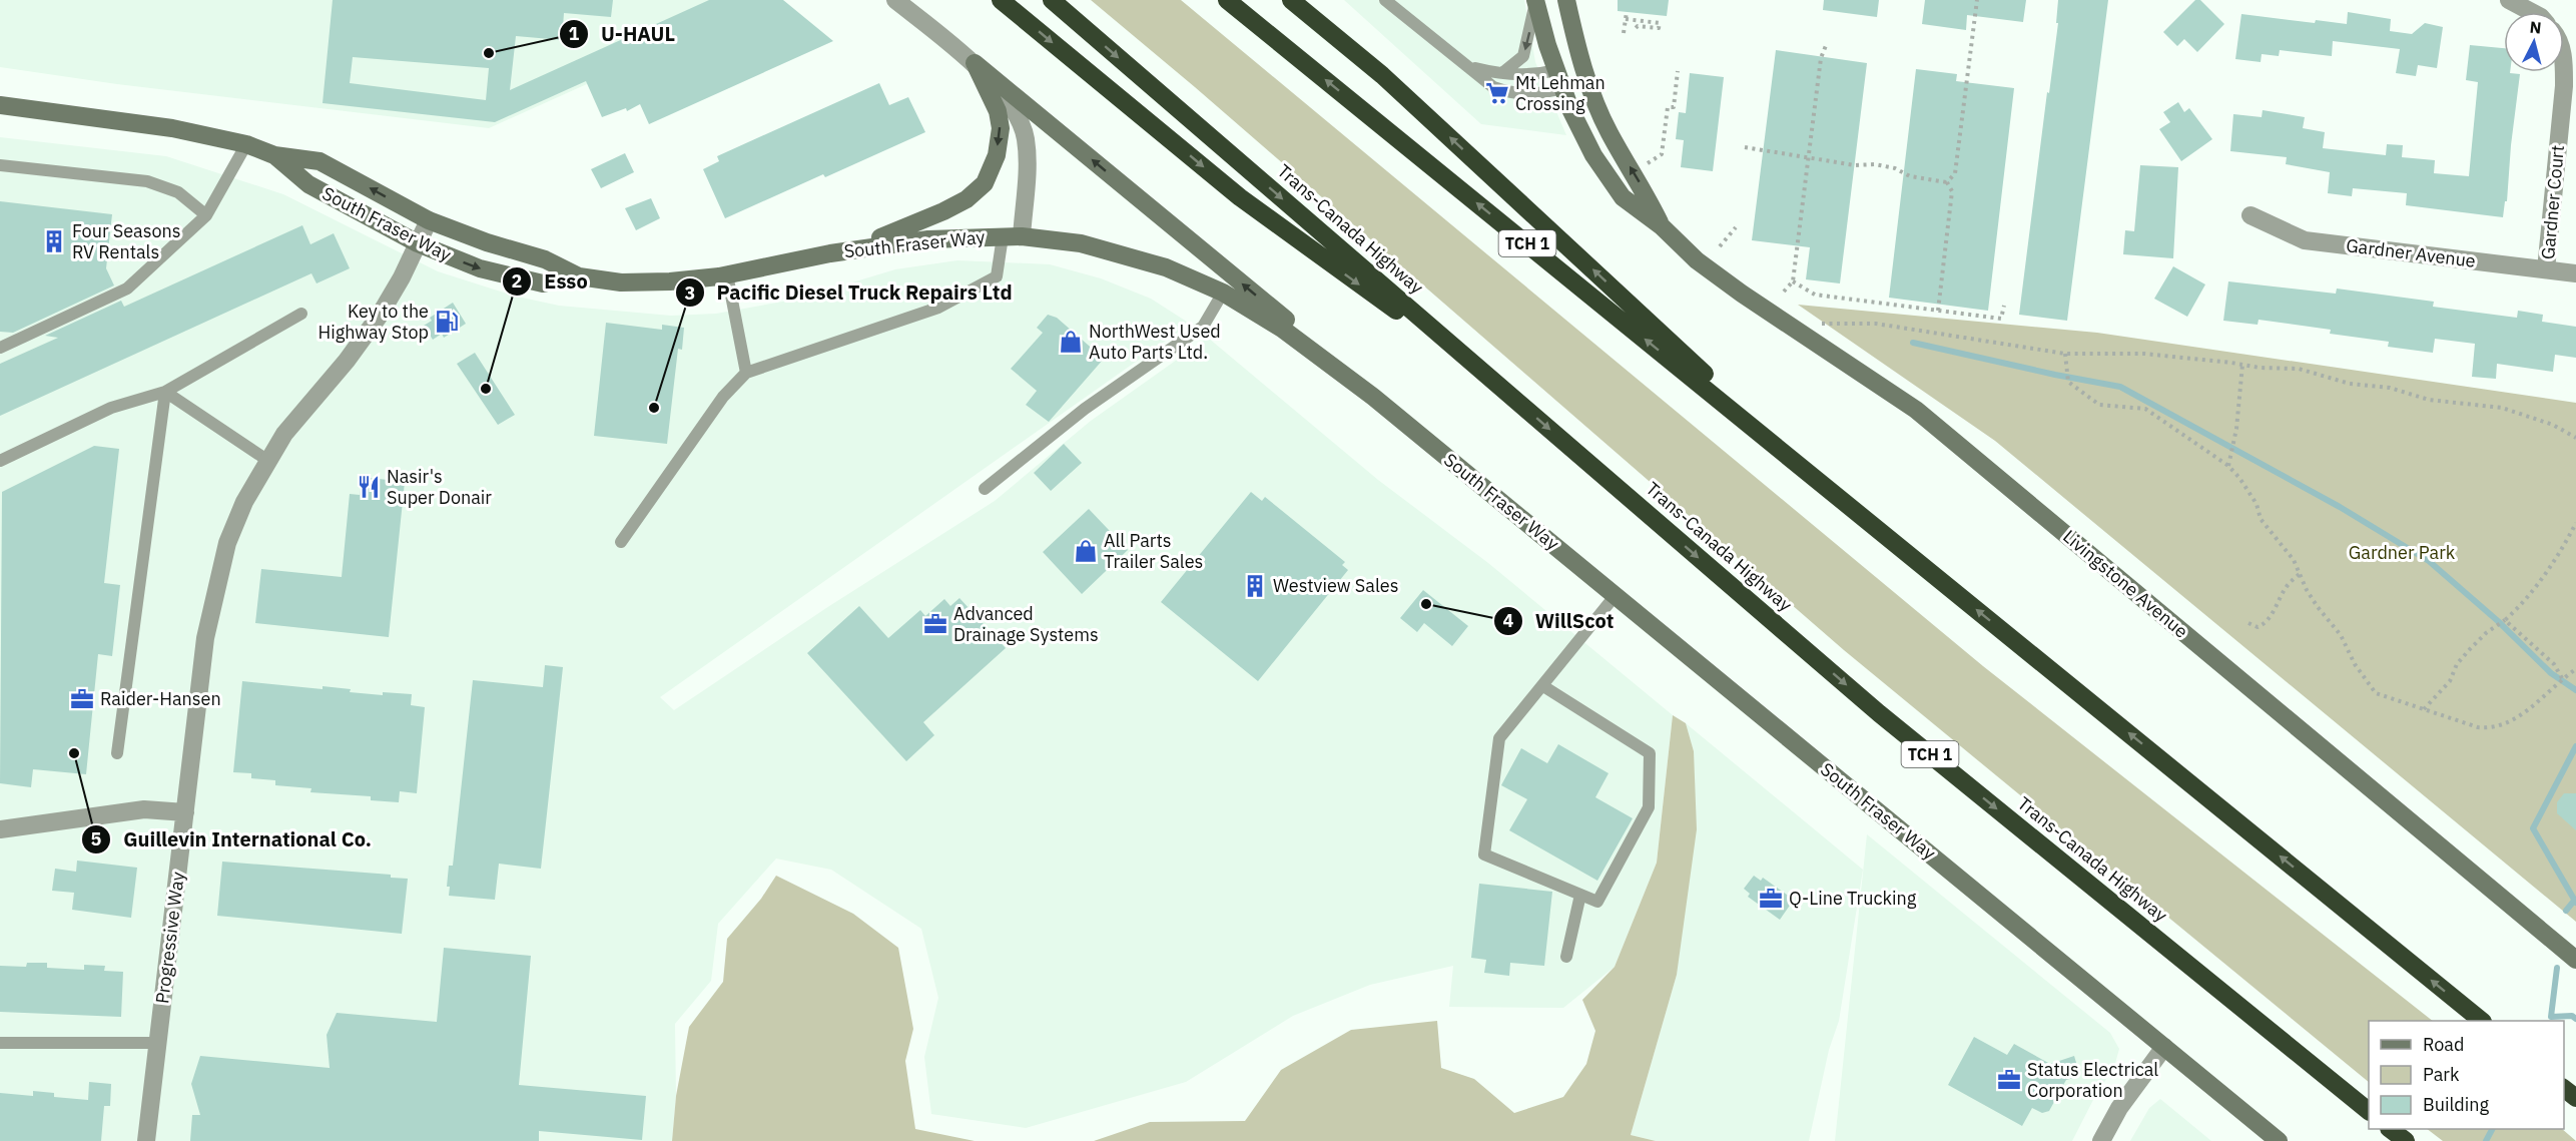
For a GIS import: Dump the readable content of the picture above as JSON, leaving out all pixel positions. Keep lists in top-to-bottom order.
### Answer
{
  "streets": {
    "highway": ["Trans-Canada Highway", "TCH 1"],
    "street": [
      "Gardner Court",
      "South Fraser Way",
      "Gardner Avenue",
      "Livingstone Avenue",
      "Progressive Way"
    ]
  },
  "crossings": [
    ["Gardner Court", "Gardner Avenue"],
    ["South Fraser Way", "Progressive Way"]
  ],
  "parks": ["Gardner Park"],
  "places": {
    "other": [
      "U-HAUL",
      "Esso",
      "Pacific Diesel Truck Repairs Ltd",
      "WillScot",
      "Guillevin International Co."
    ],
    "supermarket": ["Mt Lehman Crossing"],
    "building": ["Four Seasons RV Rentals", "Westview Sales"],
    "fuel station": ["Key to the Highway Stop"],
    "shop": ["NorthWest Used Auto Parts Ltd.", "All Parts Trailer Sales"],
    "restaurant": ["Nasir's Super Donair"],
    "office": [
      "Advanced Drainage Systems",
      "Raider-Hansen",
      "Q-Line Trucking",
      "Status Electrical Corporation"
    ]
  },
  "legend": ["Road", "Park", "Building"],
  "north": "top"
}
